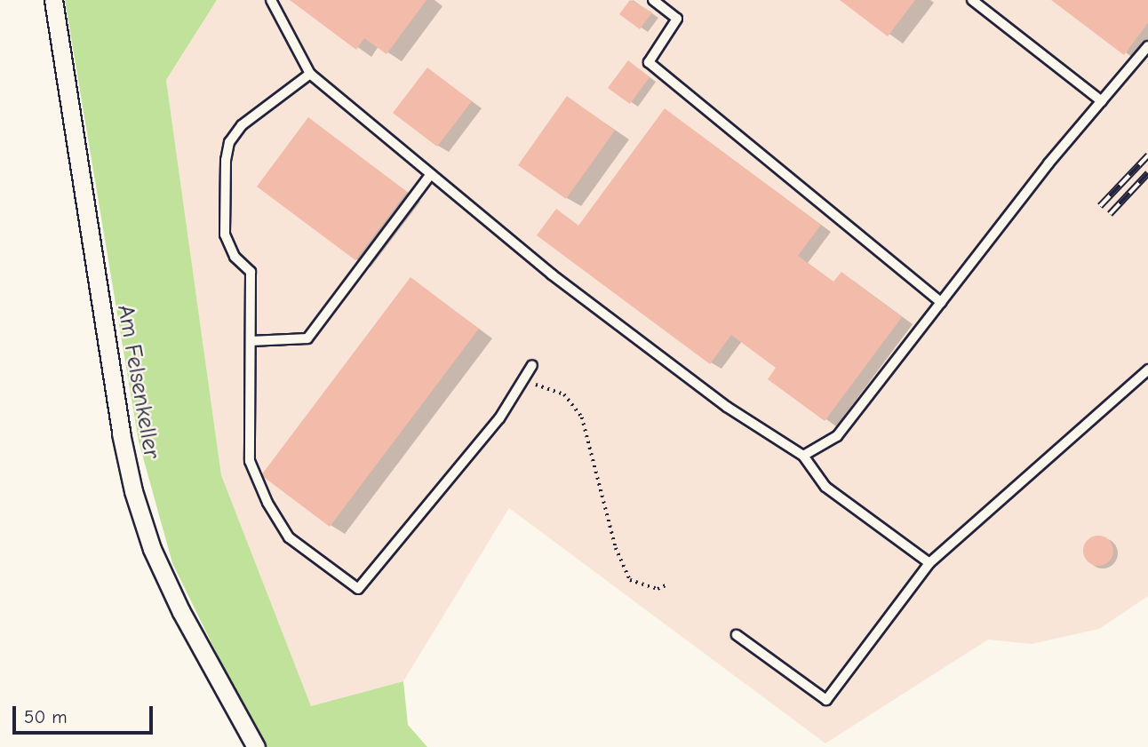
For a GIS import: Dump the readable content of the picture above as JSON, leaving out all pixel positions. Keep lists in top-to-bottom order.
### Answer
{
  "streets": {
    "street": ["Am Felsenkeller"]
  },
  "scale_bar": "50 m"
}
